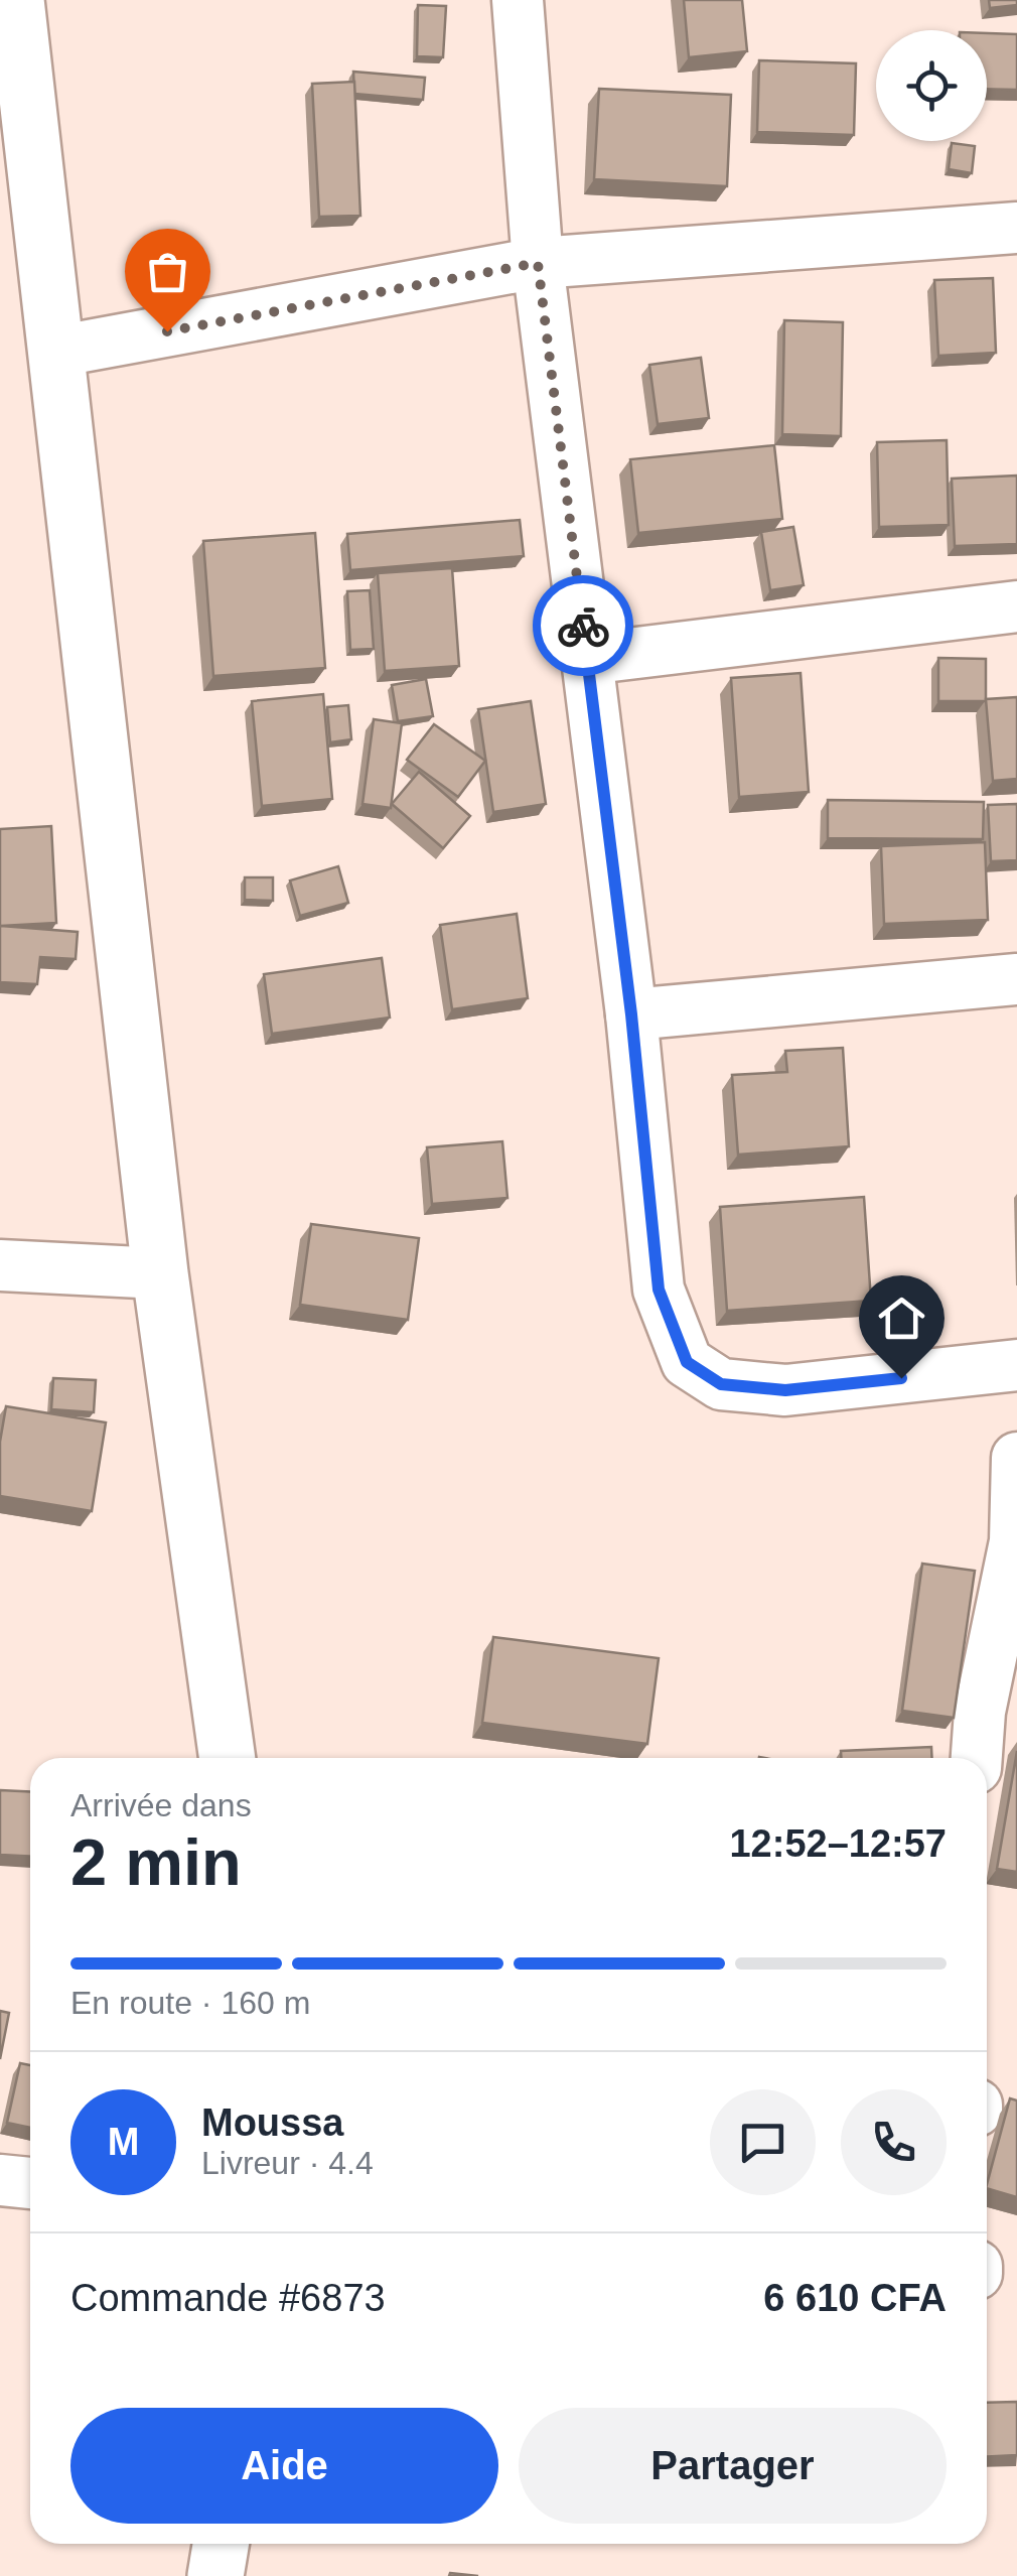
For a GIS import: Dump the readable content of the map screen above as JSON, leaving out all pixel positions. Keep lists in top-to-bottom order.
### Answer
{
  "page": {
    "heading": ["2 min", "Arrivée dans", "12:52–12:57"],
    "panel": [
      "Moussa",
      "Livreur · 4.4",
      "Commande #6873",
      "6 610 CFA"
    ],
    "bar": "En route · 160 m",
    "round": "M",
    "buttons": ["Aide", "Partager"]
  }
}
